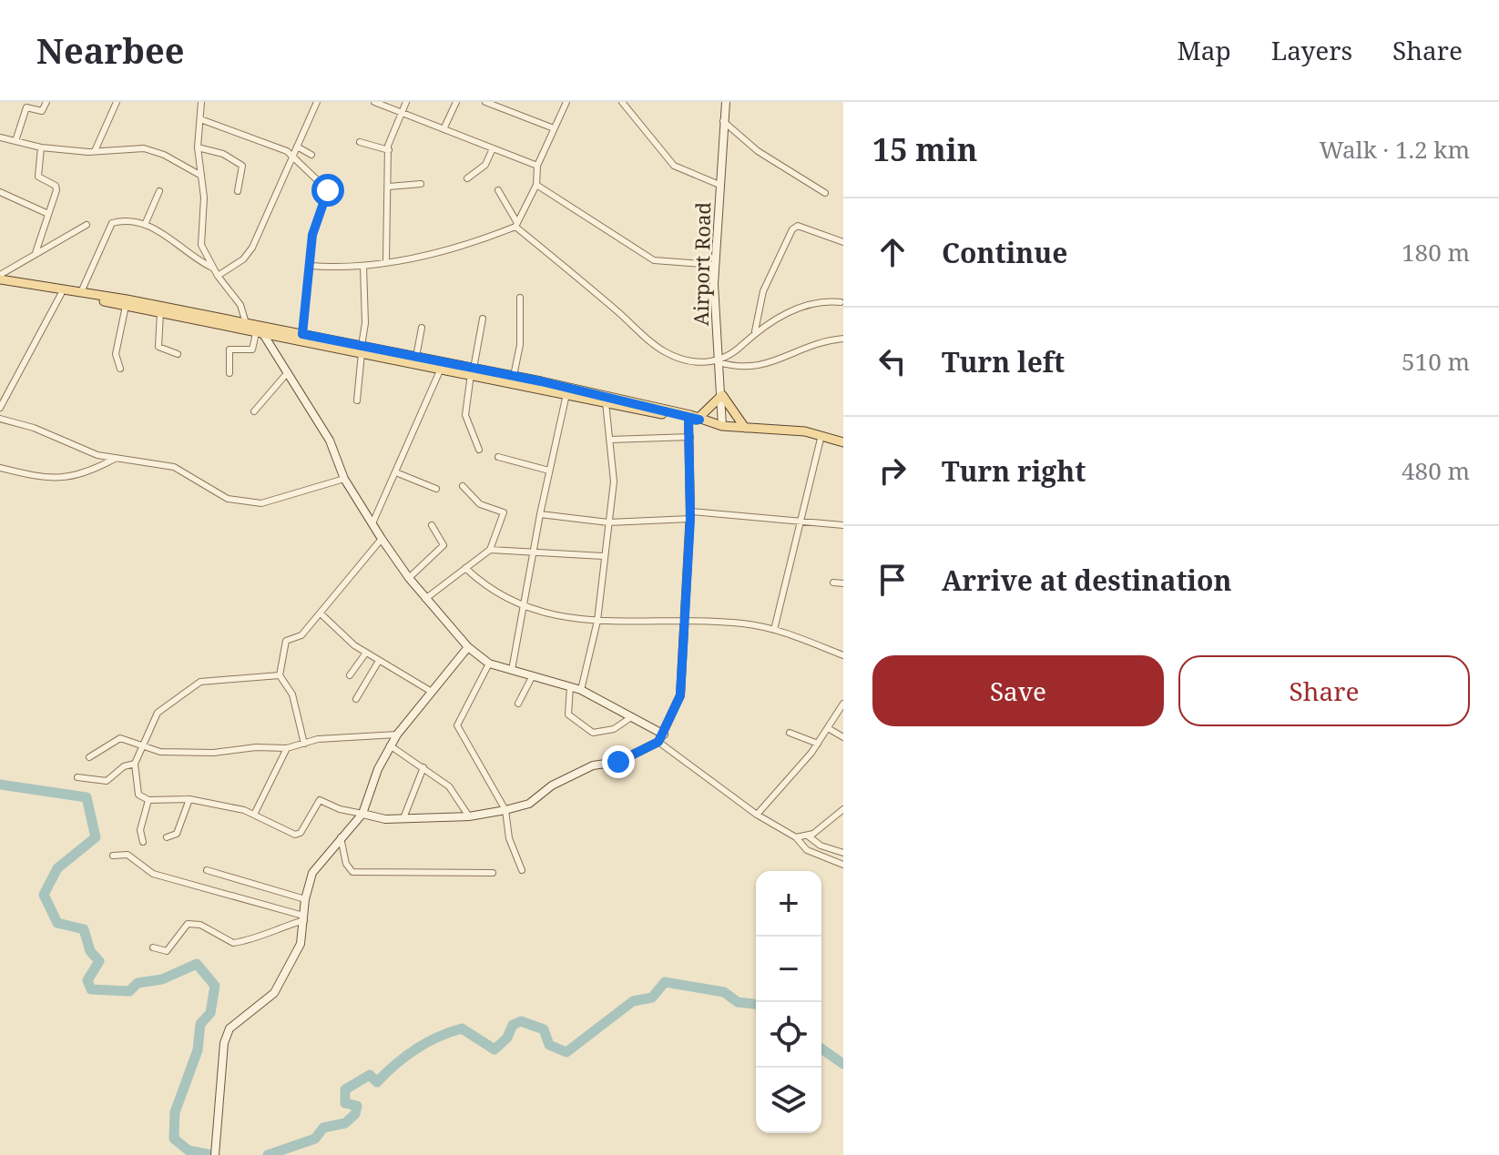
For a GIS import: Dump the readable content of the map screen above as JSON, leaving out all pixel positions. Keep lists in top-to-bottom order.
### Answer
{
  "streets": {
    "street": ["Airport Road"]
  },
  "page": {
    "header": "Nearbee",
    "nav": ["Map", "Layers", "Share"],
    "heading": ["15 min", "Walk · 1.2 km"],
    "list": [
      ["Continue", "180 m"],
      ["Turn left", "510 m"],
      ["Turn right", "480 m"],
      "Arrive at destination"
    ],
    "buttons": ["Save", "Share"],
    "map_buttons": ["+", "−"]
  }
}
